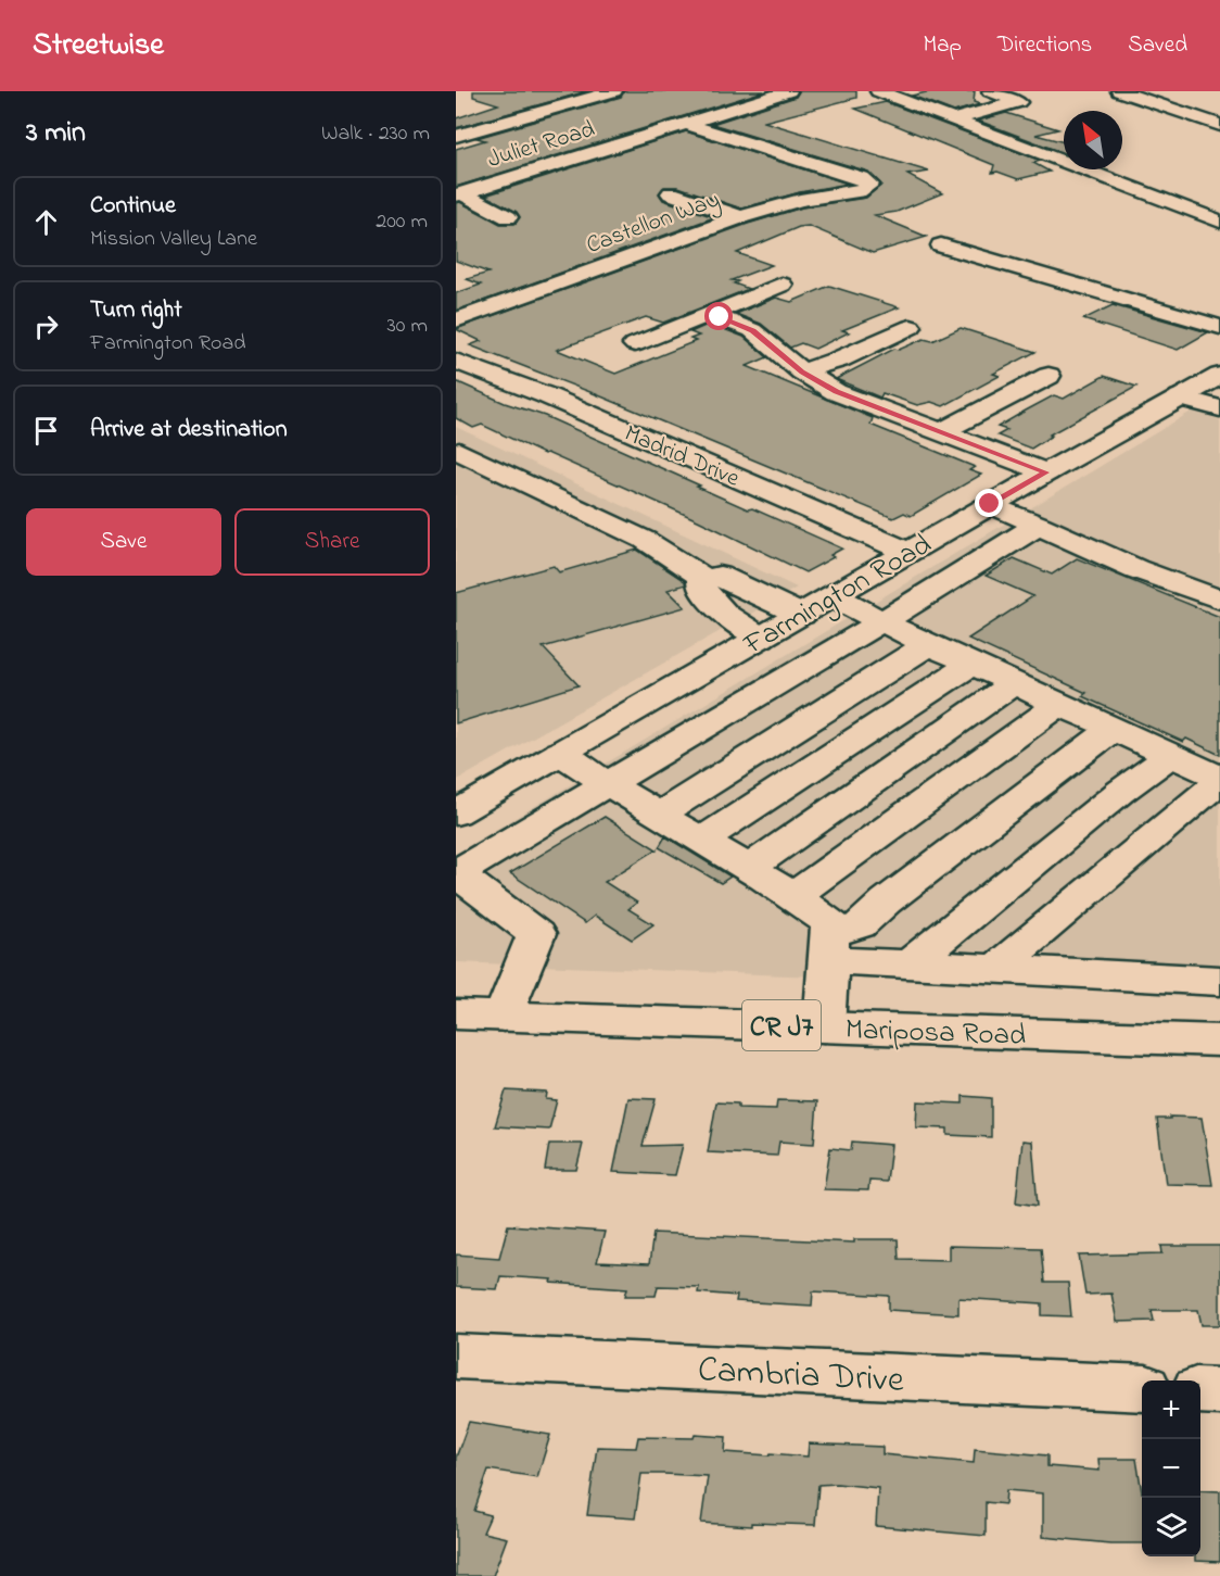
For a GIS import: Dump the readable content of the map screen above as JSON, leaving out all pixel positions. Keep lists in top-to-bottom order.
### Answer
{
  "streets": {
    "main road": [
      "Juliet Road",
      "Castellon Way",
      "Madrid Drive",
      "Farmington Road",
      "CR J7",
      "Mariposa Road",
      "Cambria Drive"
    ]
  },
  "crossings": [
    ["Juliet Road", "Castellon Way"],
    ["Madrid Drive", "Farmington Road"]
  ],
  "north": "top left",
  "page": {
    "header": "Streetwise",
    "nav": ["Map", "Directions", "Saved"],
    "heading": ["3 min", "Walk · 230 m"],
    "list": [
      ["Continue", "Mission Valley Lane", "200 m"],
      ["Turn right", "Farmington Road", "30 m"],
      "Arrive at destination"
    ],
    "buttons": ["Save", "Share"],
    "map_buttons": ["+", "−"]
  }
}
